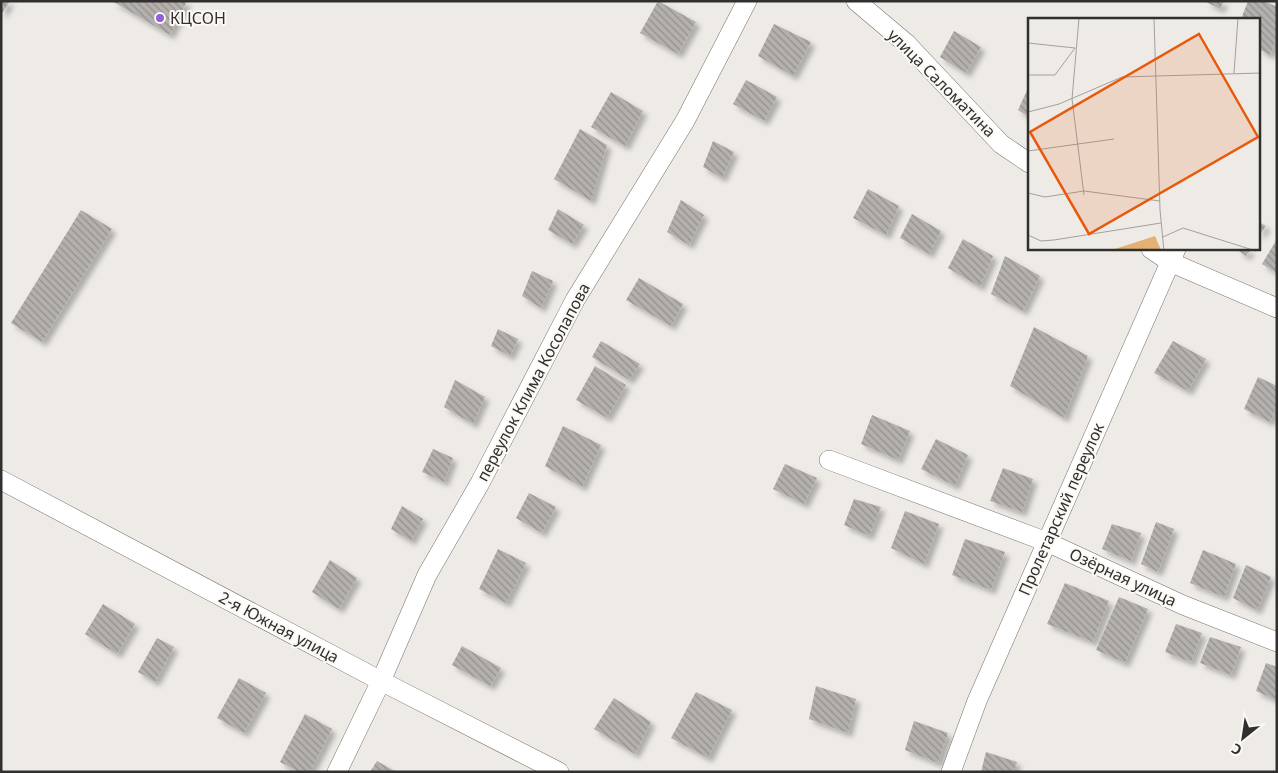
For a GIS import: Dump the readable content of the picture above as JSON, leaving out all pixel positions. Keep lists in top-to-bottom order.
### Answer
{
  "streets": {
    "street": [
      "улица Саломатина",
      "переулок Клима Косолапова",
      "Пролетарский переулок",
      "Озёрная улица",
      "2-я Южная улица"
    ]
  },
  "crossings": [
    ["переулок Клима Косолапова", "2-я Южная улица"],
    ["Пролетарский переулок", "Озёрная улица"]
  ],
  "places": ["КЦСОН"],
  "north": "bottom left"
}
